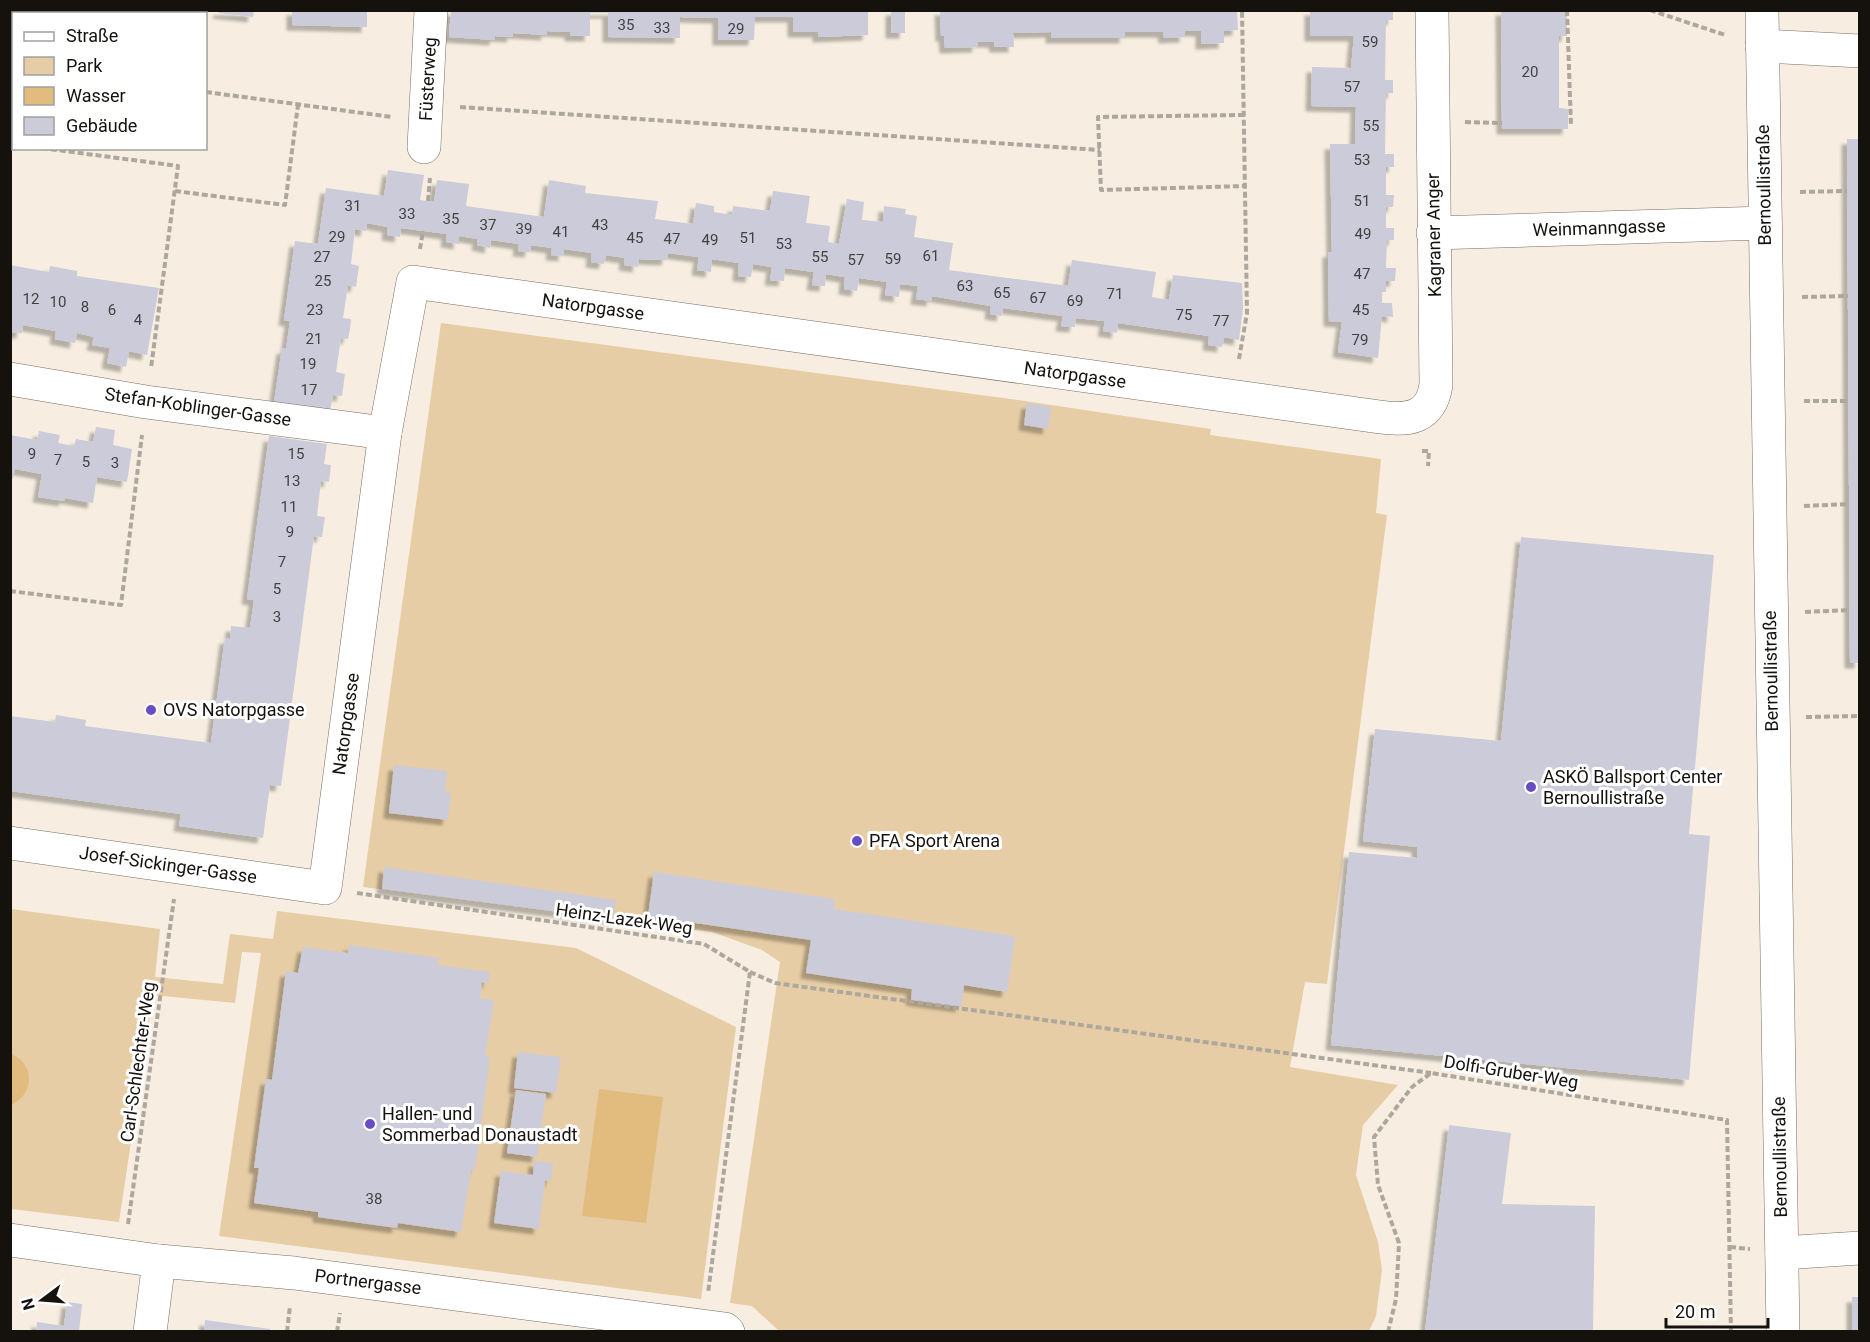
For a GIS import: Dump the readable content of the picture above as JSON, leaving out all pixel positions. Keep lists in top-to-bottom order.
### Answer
{
  "streets": {
    "street": [
      "Füsterweg",
      "Bernoullistraße",
      "Weinmanngasse",
      "Kagraner Anger",
      "Natorpgasse",
      "Stefan-Koblinger-Gasse",
      "Josef-Sickinger-Gasse",
      "Portnergasse"
    ],
    "path": ["Heinz-Lazek-Weg", "Carl-Schlechter-Weg", "Dolfi-Gruber-Weg"]
  },
  "crossings": [
    ["Bernoullistraße", "Weinmanngasse"],
    ["Weinmanngasse", "Kagraner Anger"],
    ["Kagraner Anger", "Natorpgasse"],
    ["Natorpgasse", "Stefan-Koblinger-Gasse"],
    ["Natorpgasse", "Josef-Sickinger-Gasse"],
    ["Natorpgasse", "Heinz-Lazek-Weg"],
    ["Josef-Sickinger-Gasse", "Heinz-Lazek-Weg"],
    ["Heinz-Lazek-Weg", "Dolfi-Gruber-Weg"]
  ],
  "places": [
    "OVS Natorpgasse",
    "ASKÖ Ballsport Center Bernoullistraße",
    "PFA Sport Arena",
    "Hallen- und Sommerbad Donaustadt"
  ],
  "house_numbers": [
    "35",
    "33",
    "29",
    "59",
    "20",
    "57",
    "55",
    "53",
    "51",
    "31",
    "33",
    "35",
    "37",
    "43",
    "39",
    "41",
    "49",
    "29",
    "45",
    "51",
    "47",
    "49",
    "53",
    "61",
    "27",
    "55",
    "59",
    "57",
    "47",
    "25",
    "63",
    "65",
    "71",
    "67",
    "12",
    "69",
    "10",
    "8",
    "6",
    "23",
    "45",
    "75",
    "4",
    "77",
    "21",
    "79",
    "19",
    "17",
    "9",
    "15",
    "7",
    "5",
    "3",
    "13",
    "11",
    "9",
    "7",
    "5",
    "3",
    "38"
  ],
  "legend": [
    "Straße",
    "Park",
    "Wasser",
    "Gebäude"
  ],
  "scale_bar": "20 m",
  "north": "left"
}
